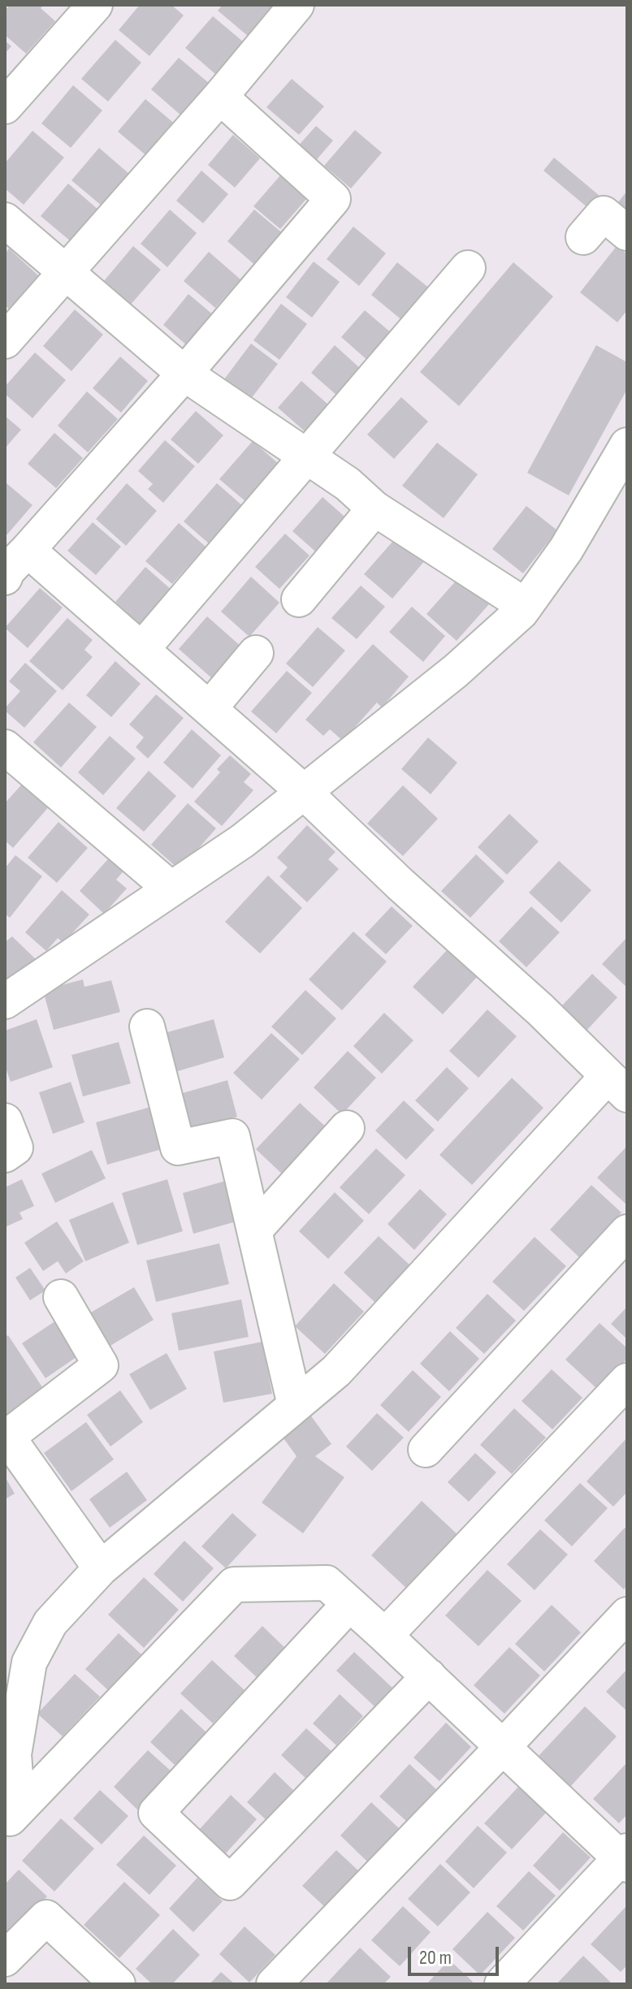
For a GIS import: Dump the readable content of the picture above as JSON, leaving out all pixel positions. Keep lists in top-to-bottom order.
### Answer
{
  "scale_bar": "20 m"
}
